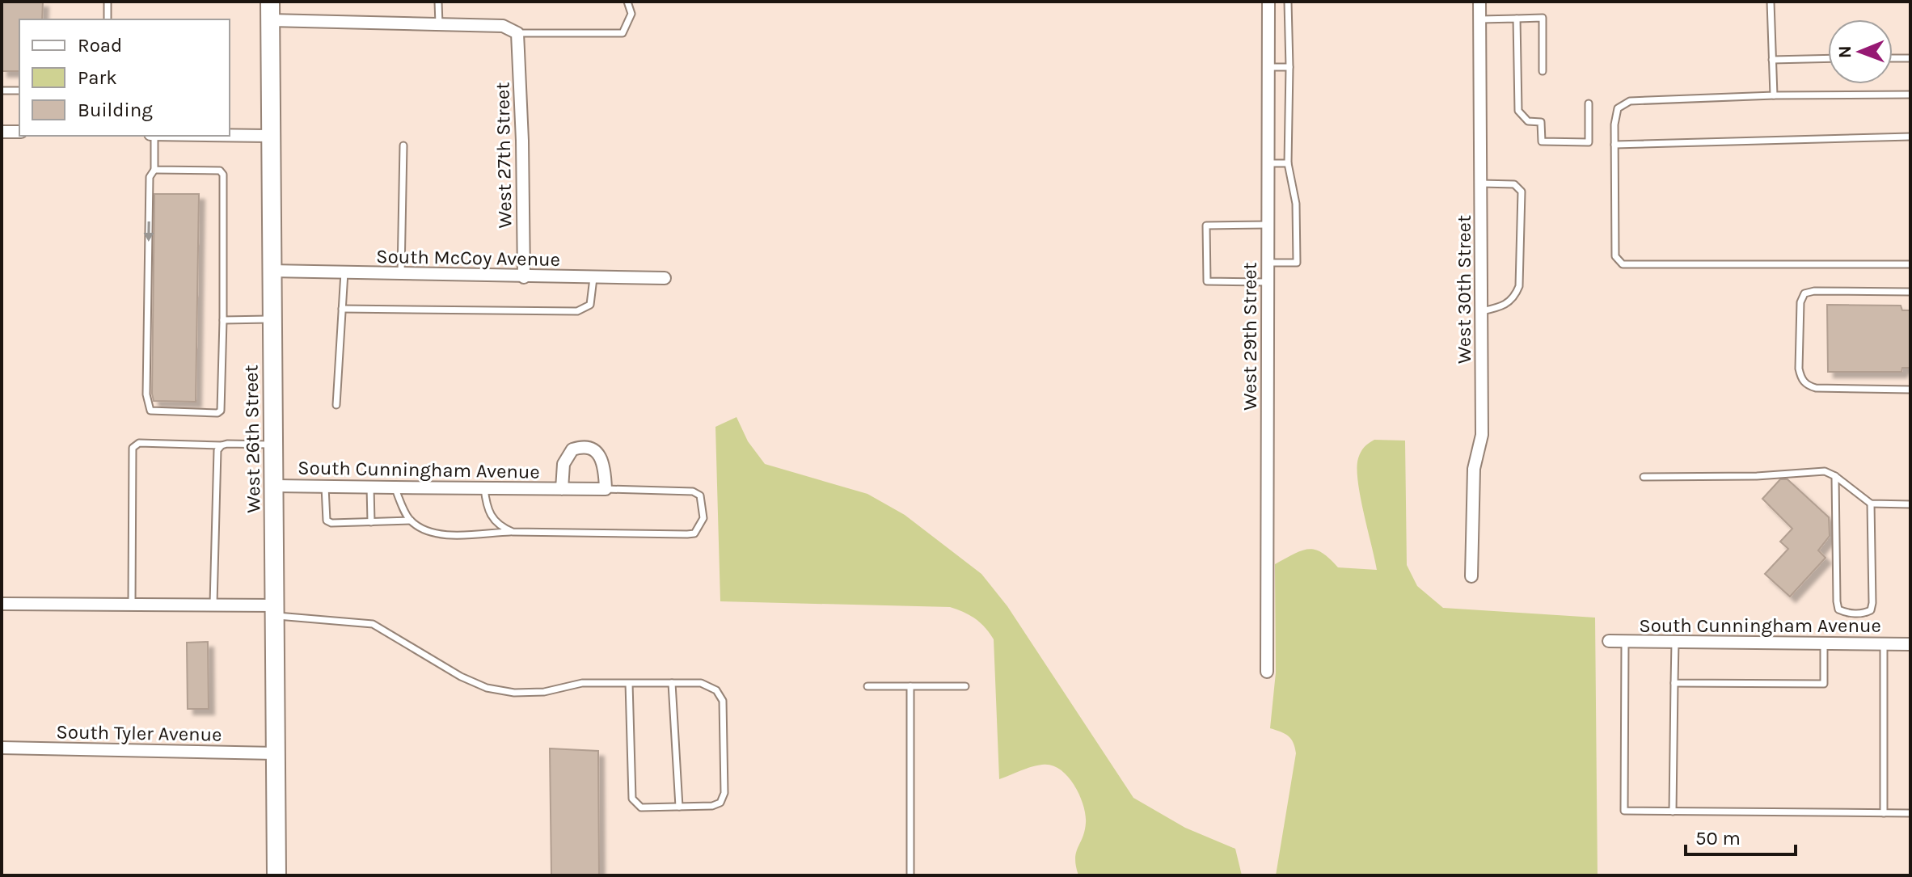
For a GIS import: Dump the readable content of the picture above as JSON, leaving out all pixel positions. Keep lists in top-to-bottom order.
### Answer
{
  "streets": {
    "street": [
      "West 27th Street",
      "South McCoy Avenue",
      "West 30th Street",
      "West 29th Street",
      "West 26th Street",
      "South Cunningham Avenue",
      "South Tyler Avenue"
    ]
  },
  "crossings": [
    ["West 27th Street", "South McCoy Avenue"],
    ["South McCoy Avenue", "West 26th Street"],
    ["West 26th Street", "South Cunningham Avenue"],
    ["West 26th Street", "South Tyler Avenue"]
  ],
  "legend": ["Road", "Park", "Building"],
  "scale_bar": "50 m",
  "north": "left"
}
